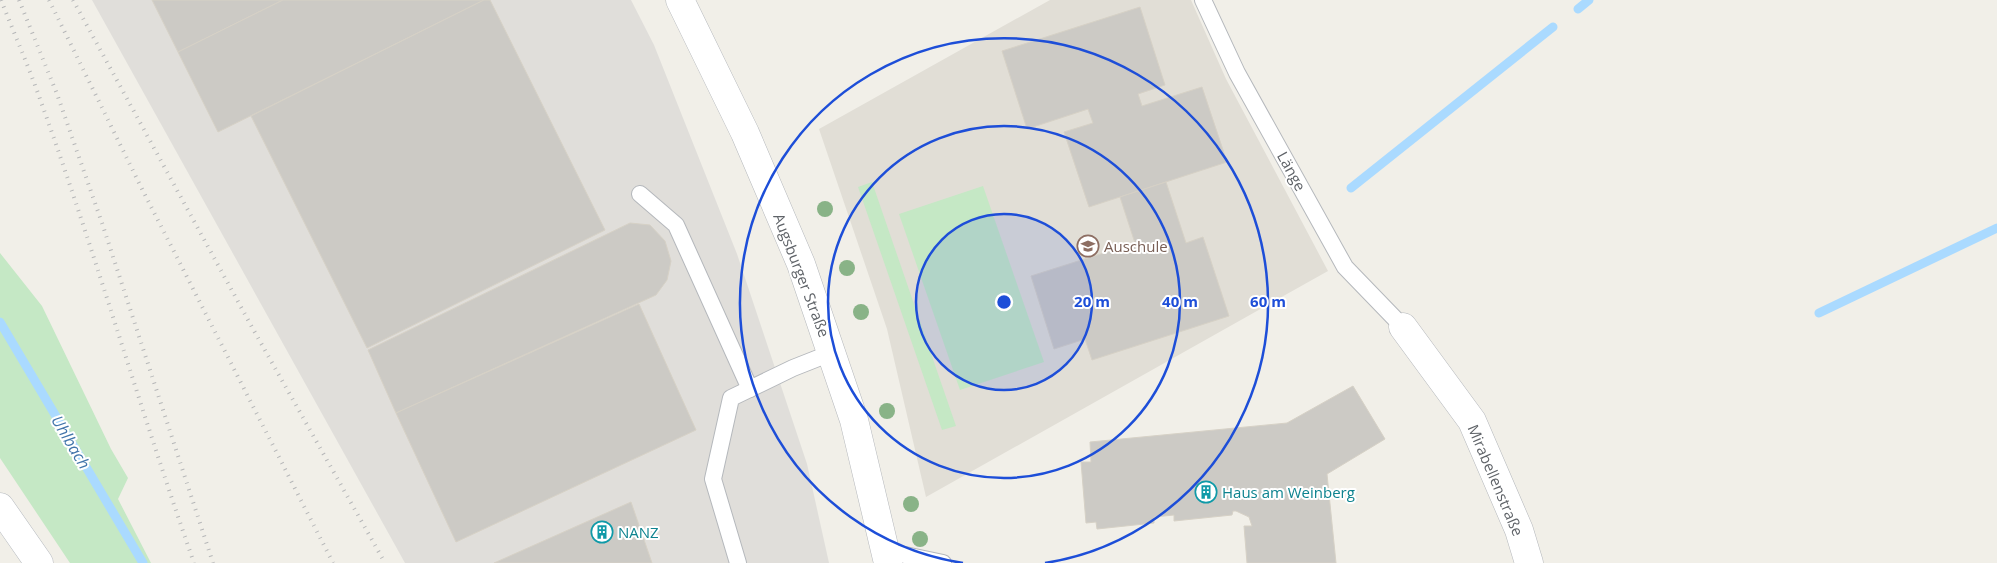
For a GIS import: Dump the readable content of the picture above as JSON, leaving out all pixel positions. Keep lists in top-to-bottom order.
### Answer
{
  "streets": {
    "street": ["Augsburger Straße", "Mirabellenstraße"],
    "lane": ["Länge"]
  },
  "crossings": [
    ["Länge", "Mirabellenstraße"]
  ],
  "water": ["Uhlbach"],
  "places": {
    "school or university": ["Auschule"],
    "building": ["Haus am Weinberg", "NANZ"]
  },
  "rings": ["20 m", "40 m", "60 m"]
}
